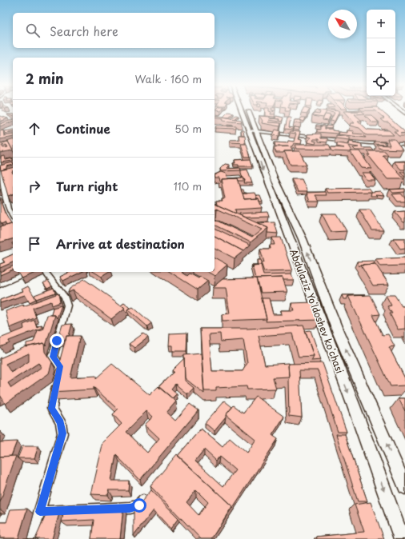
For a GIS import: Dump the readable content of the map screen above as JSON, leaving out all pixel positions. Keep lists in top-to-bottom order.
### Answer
{
  "streets": {
    "main road": ["Abdulaziz Yoʻldoshev koʻchasi"]
  },
  "north": "top left",
  "page": {
    "map_buttons": ["+", "−"],
    "search": "Search here",
    "heading": ["2 min", "Walk · 160 m"],
    "list": [
      ["Continue", "50 m"],
      ["Turn right", "110 m"],
      "Arrive at destination"
    ]
  }
}
